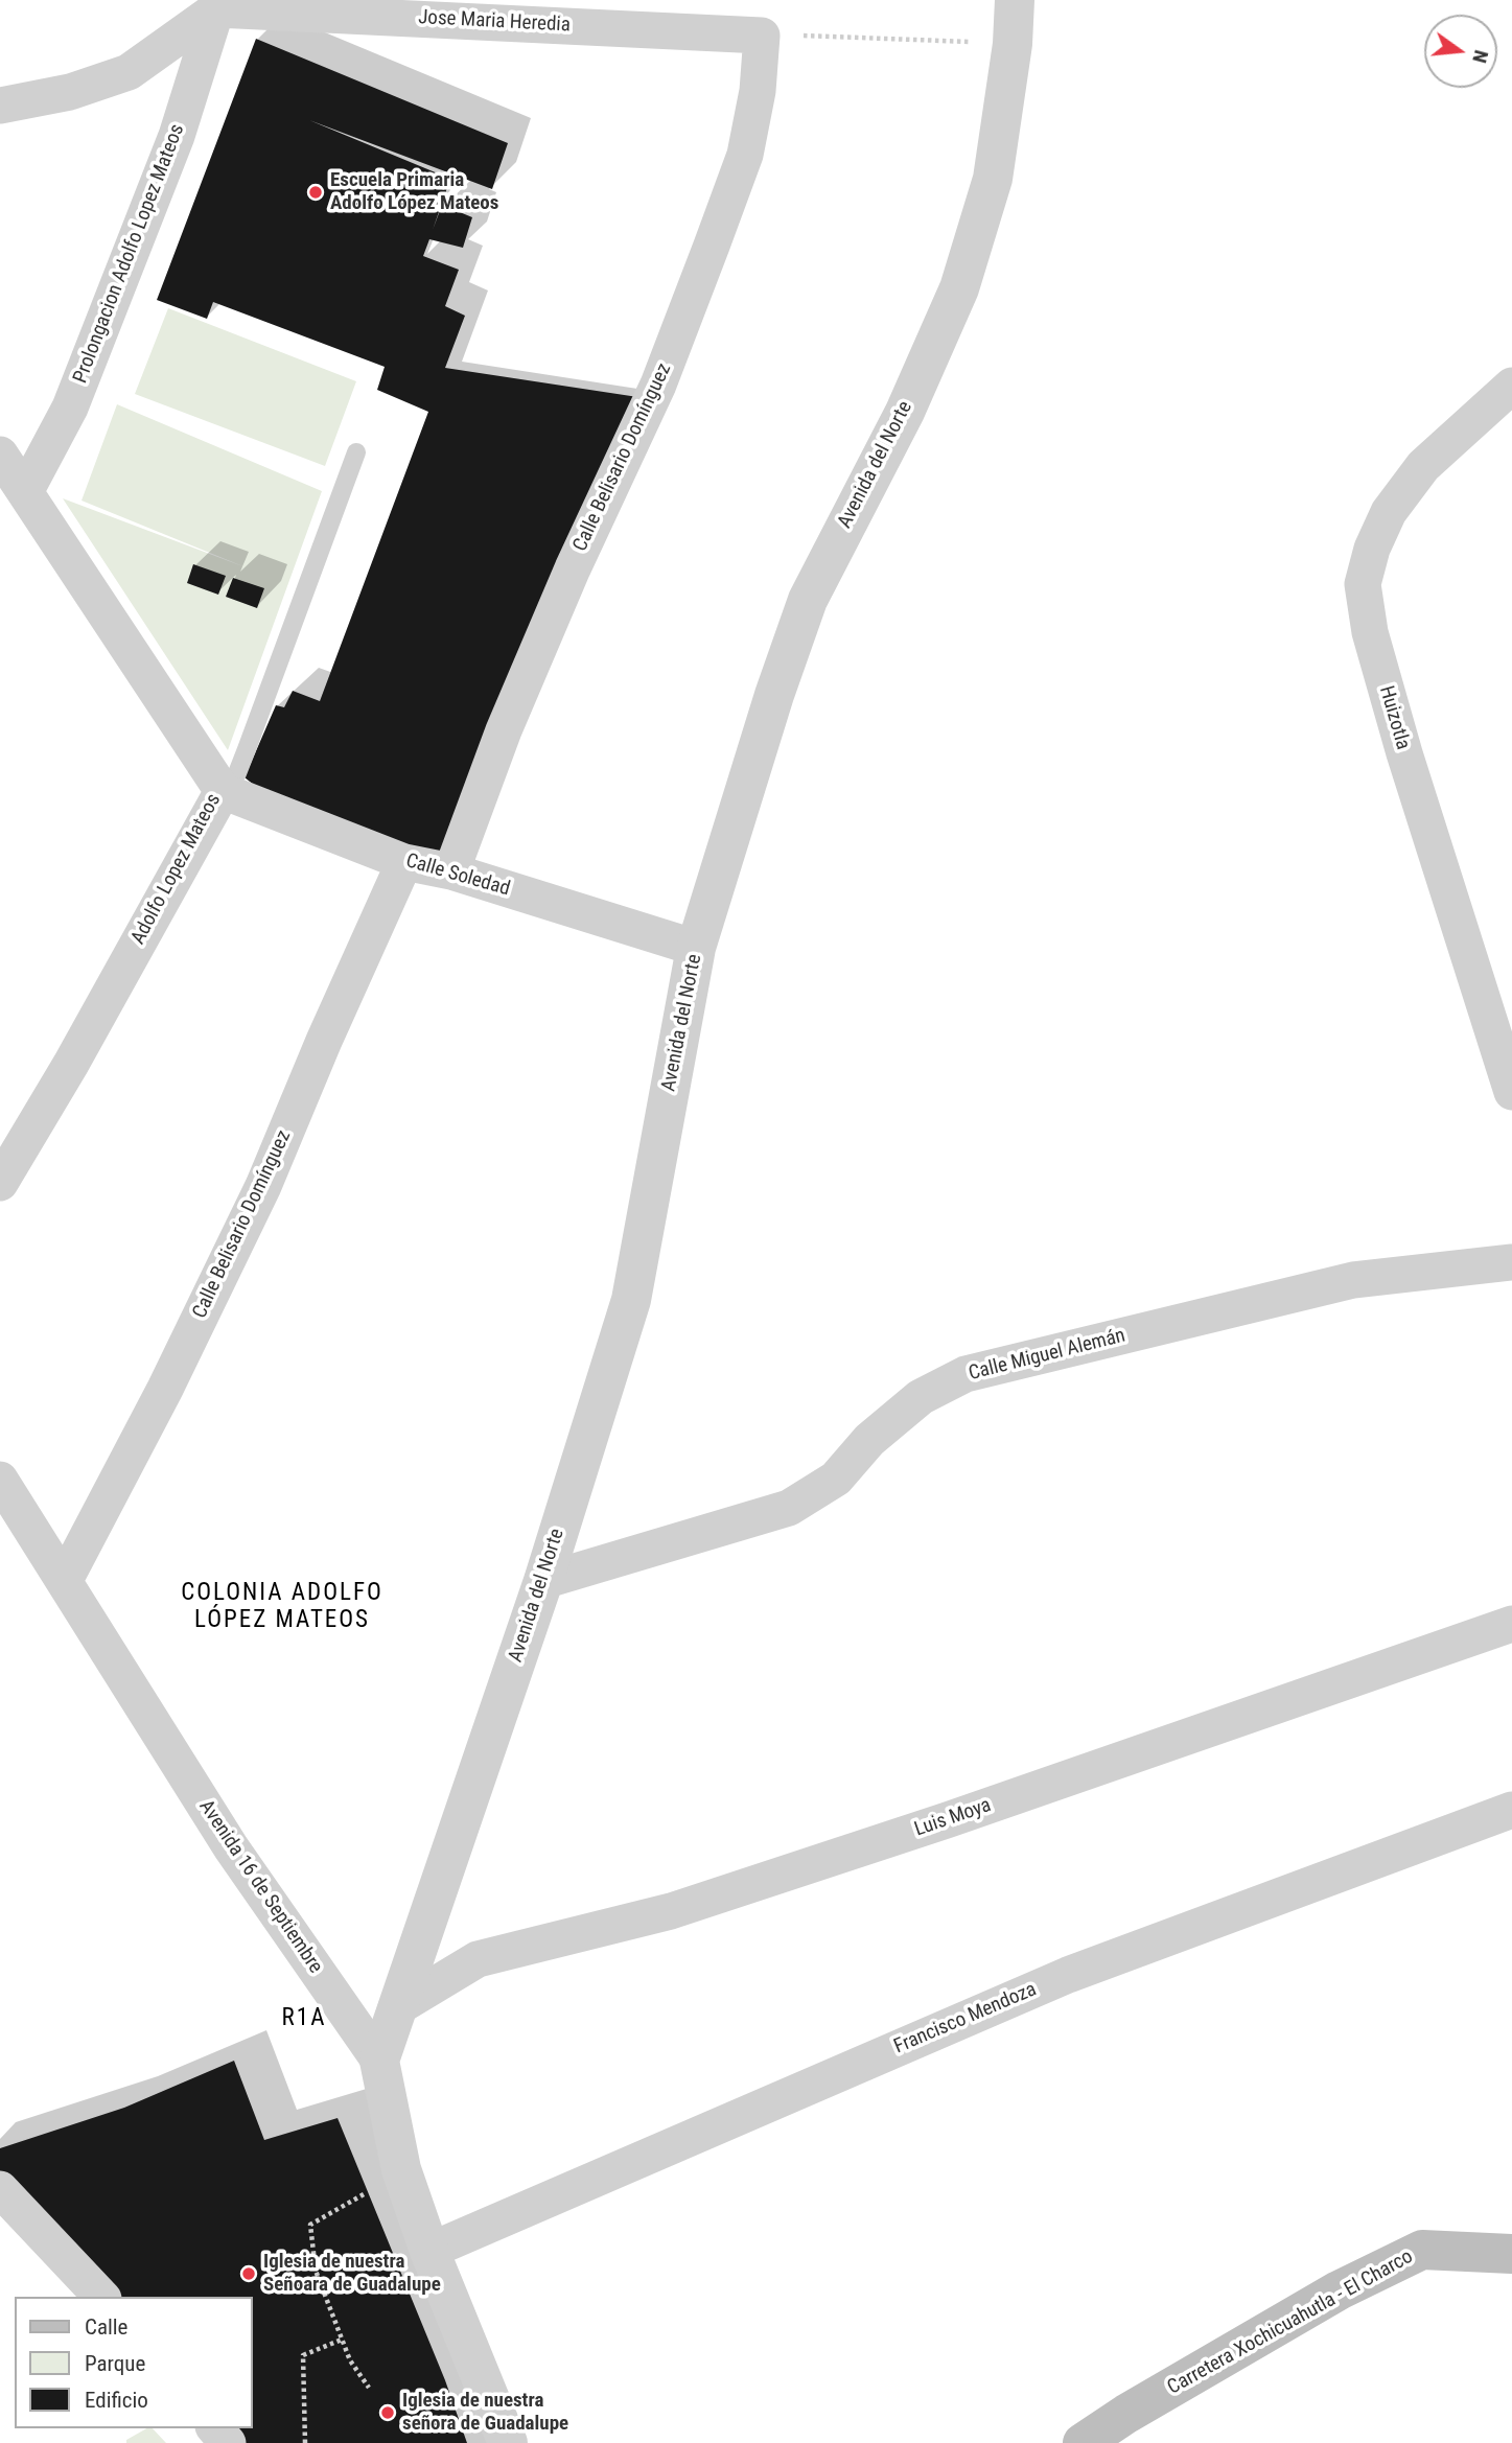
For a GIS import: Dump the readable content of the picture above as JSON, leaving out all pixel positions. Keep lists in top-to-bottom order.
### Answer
{
  "streets": {
    "main road": ["Carretera Xochicuahutla - El Charco"],
    "street": [
      "Jose Maria Heredia",
      "Prolongacion Adolfo Lopez Mateos",
      "Calle Belisario Domínguez",
      "Avenida del Norte",
      "Huizotla",
      "Adolfo Lopez Mateos",
      "Calle Soledad",
      "Calle Miguel Alemán",
      "Luis Moya",
      "Avenida 16 de Septiembre",
      "Francisco Mendoza"
    ]
  },
  "crossings": [
    ["Jose Maria Heredia", "Prolongacion Adolfo Lopez Mateos"],
    ["Jose Maria Heredia", "Calle Belisario Domínguez"],
    ["Prolongacion Adolfo Lopez Mateos", "Adolfo Lopez Mateos"],
    ["Calle Belisario Domínguez", "Calle Soledad"],
    ["Calle Belisario Domínguez", "Avenida 16 de Septiembre"],
    ["Avenida del Norte", "Calle Soledad"],
    ["Avenida del Norte", "Calle Miguel Alemán"],
    ["Avenida del Norte", "Luis Moya"],
    ["Avenida del Norte", "Avenida 16 de Septiembre"],
    ["Adolfo Lopez Mateos", "Calle Soledad"],
    ["Avenida 16 de Septiembre", "Francisco Mendoza"]
  ],
  "districts": ["COLONIA ADOLFO LÓPEZ MATEOS", "R1A"],
  "places": ["Escuela Primaria Adolfo López Mateos", "Iglesia de nuestra Señoara de Guadalupe", "Iglesia de nuestra señora de Guadalupe"],
  "legend": ["Calle", "Parque", "Edificio"],
  "north": "right"
}
